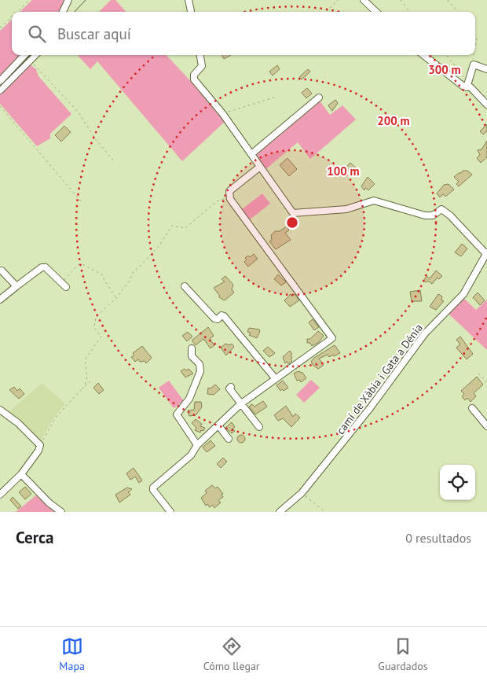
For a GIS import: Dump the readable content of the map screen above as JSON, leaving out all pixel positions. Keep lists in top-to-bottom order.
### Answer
{
  "streets": {
    "street": ["camí de Xàbia i Gata a Dénia"]
  },
  "page": {
    "search": "Buscar aquí",
    "heading": ["Cerca", "0 resultados"],
    "nav": ["Mapa", "Cómo llegar", "Guardados"]
  },
  "rings": ["300 m", "200 m", "100 m"]
}
